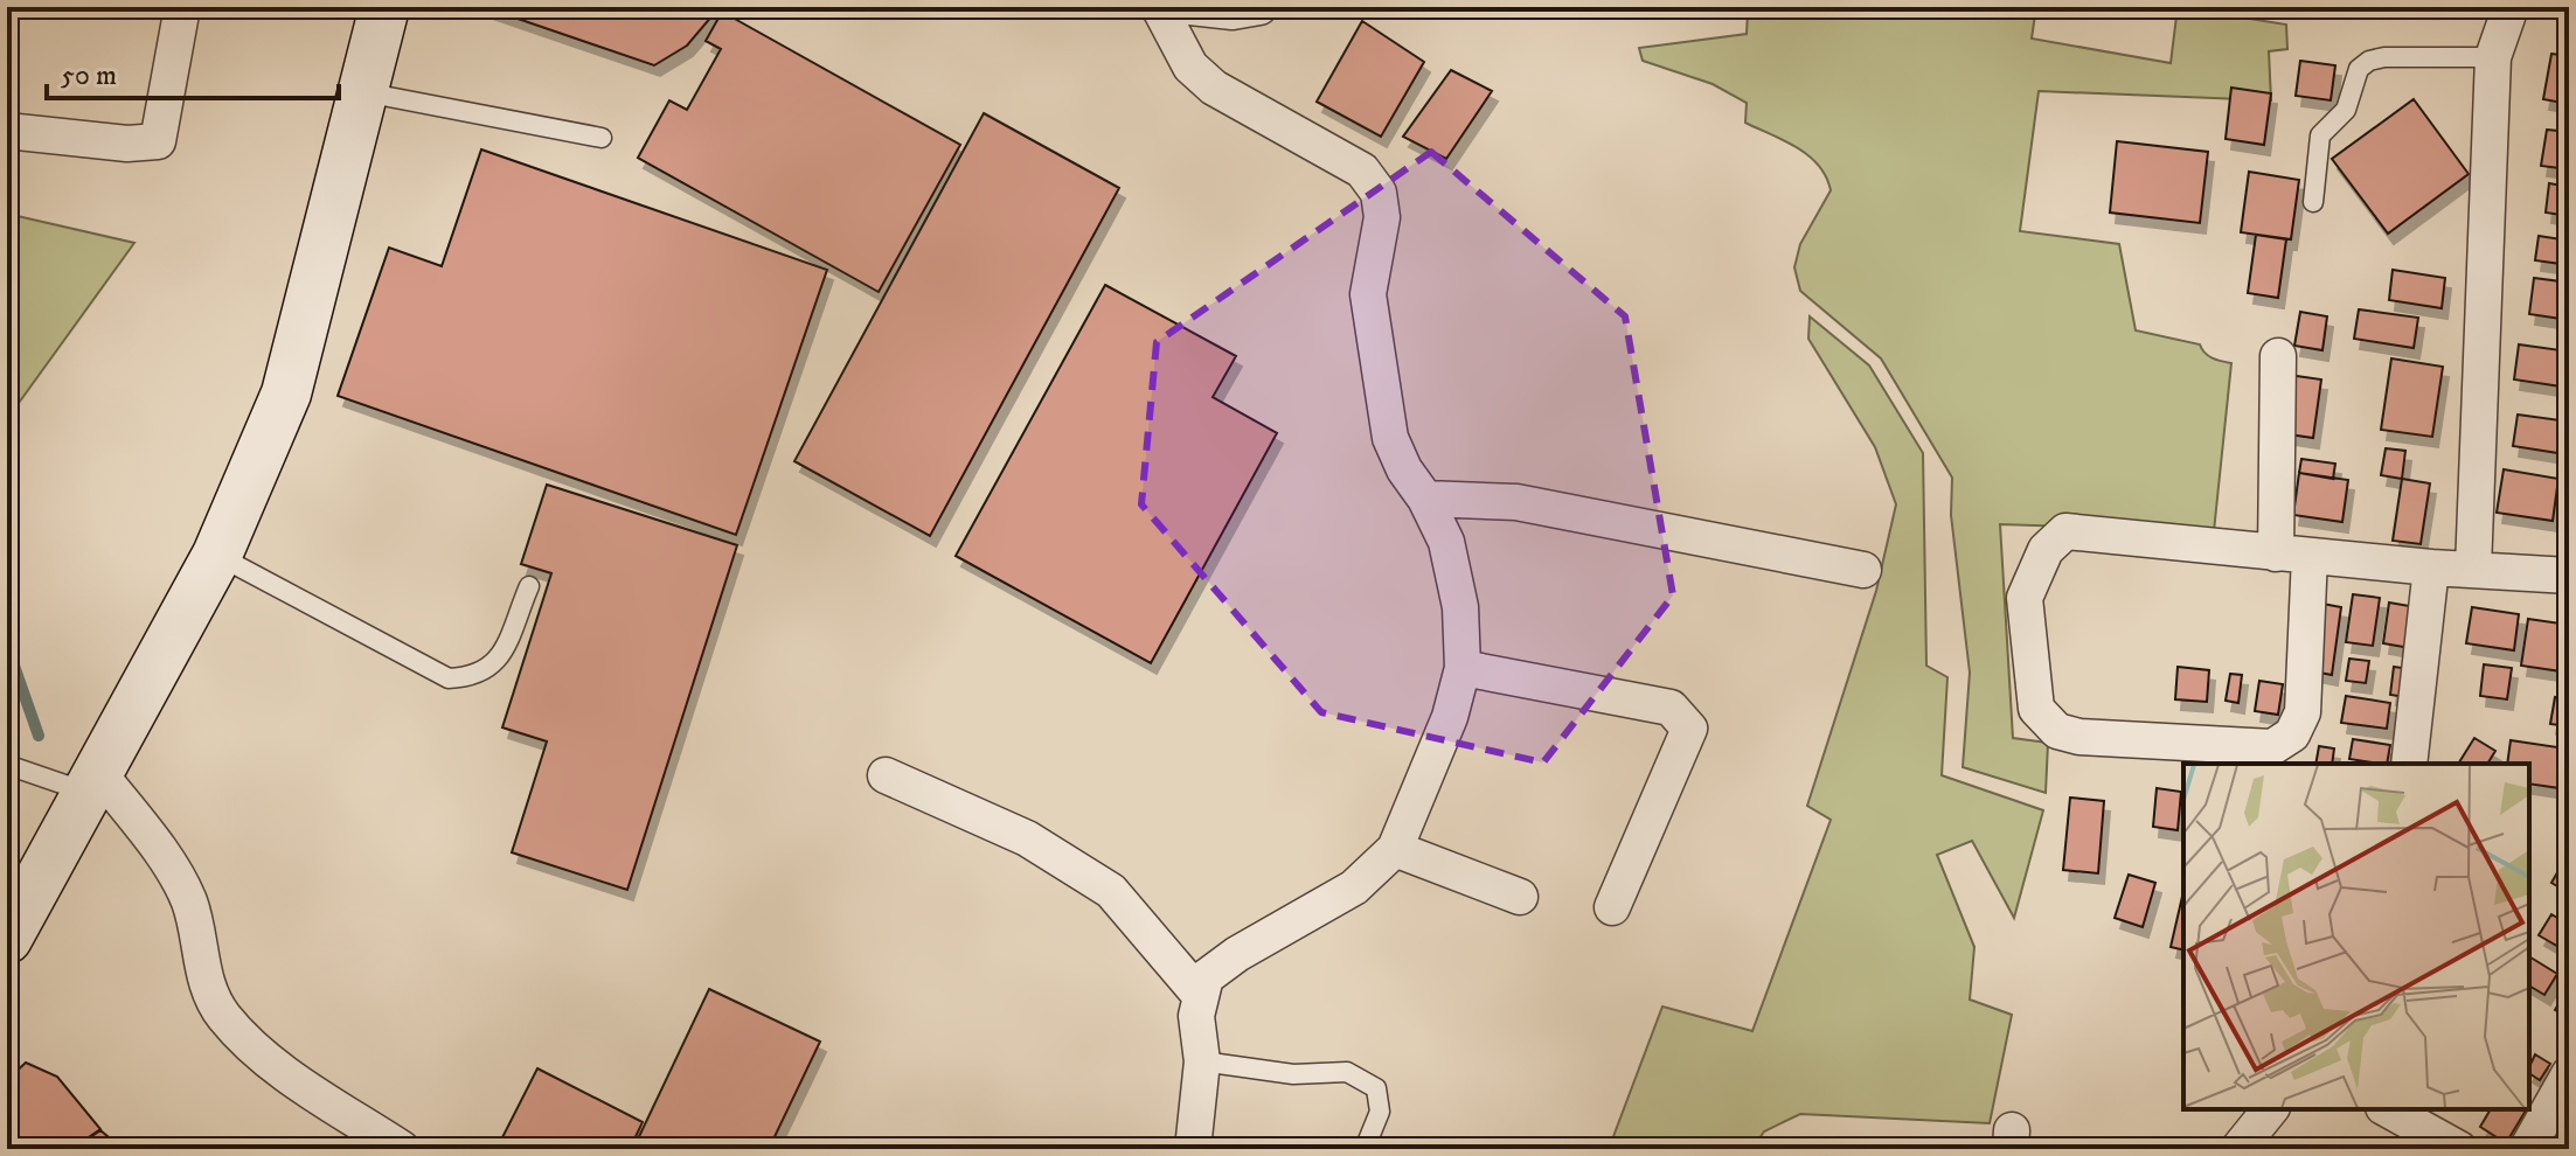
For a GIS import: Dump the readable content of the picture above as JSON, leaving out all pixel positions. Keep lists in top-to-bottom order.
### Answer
{
  "scale_bar": "50 m"
}
